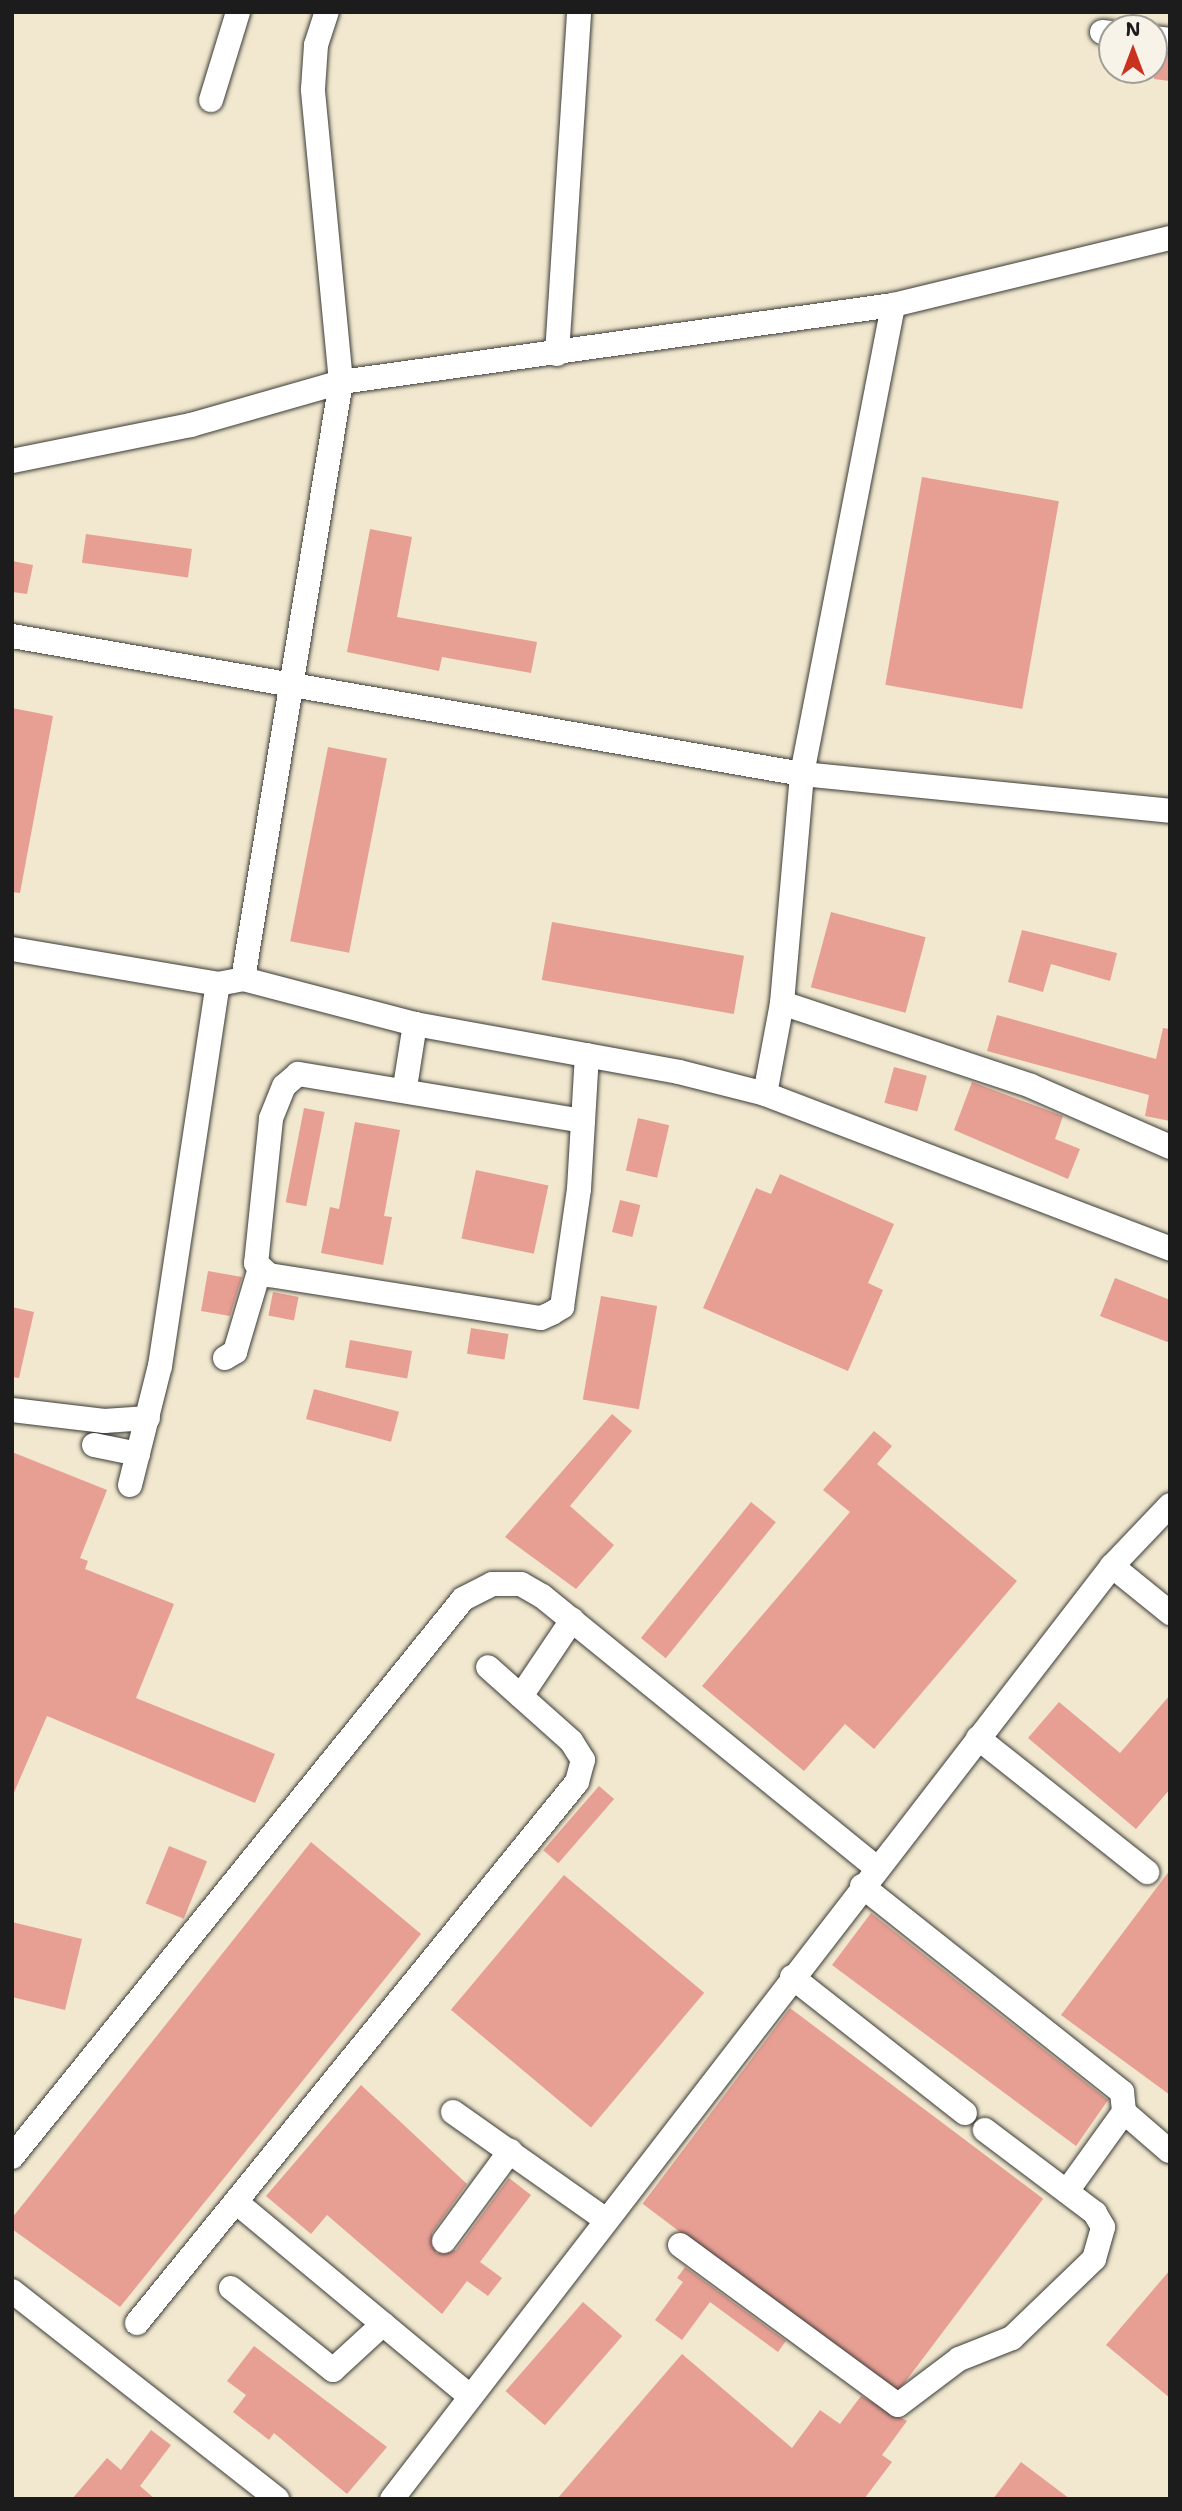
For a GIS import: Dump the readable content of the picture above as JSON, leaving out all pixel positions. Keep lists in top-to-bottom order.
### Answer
{
  "north": "top"
}
